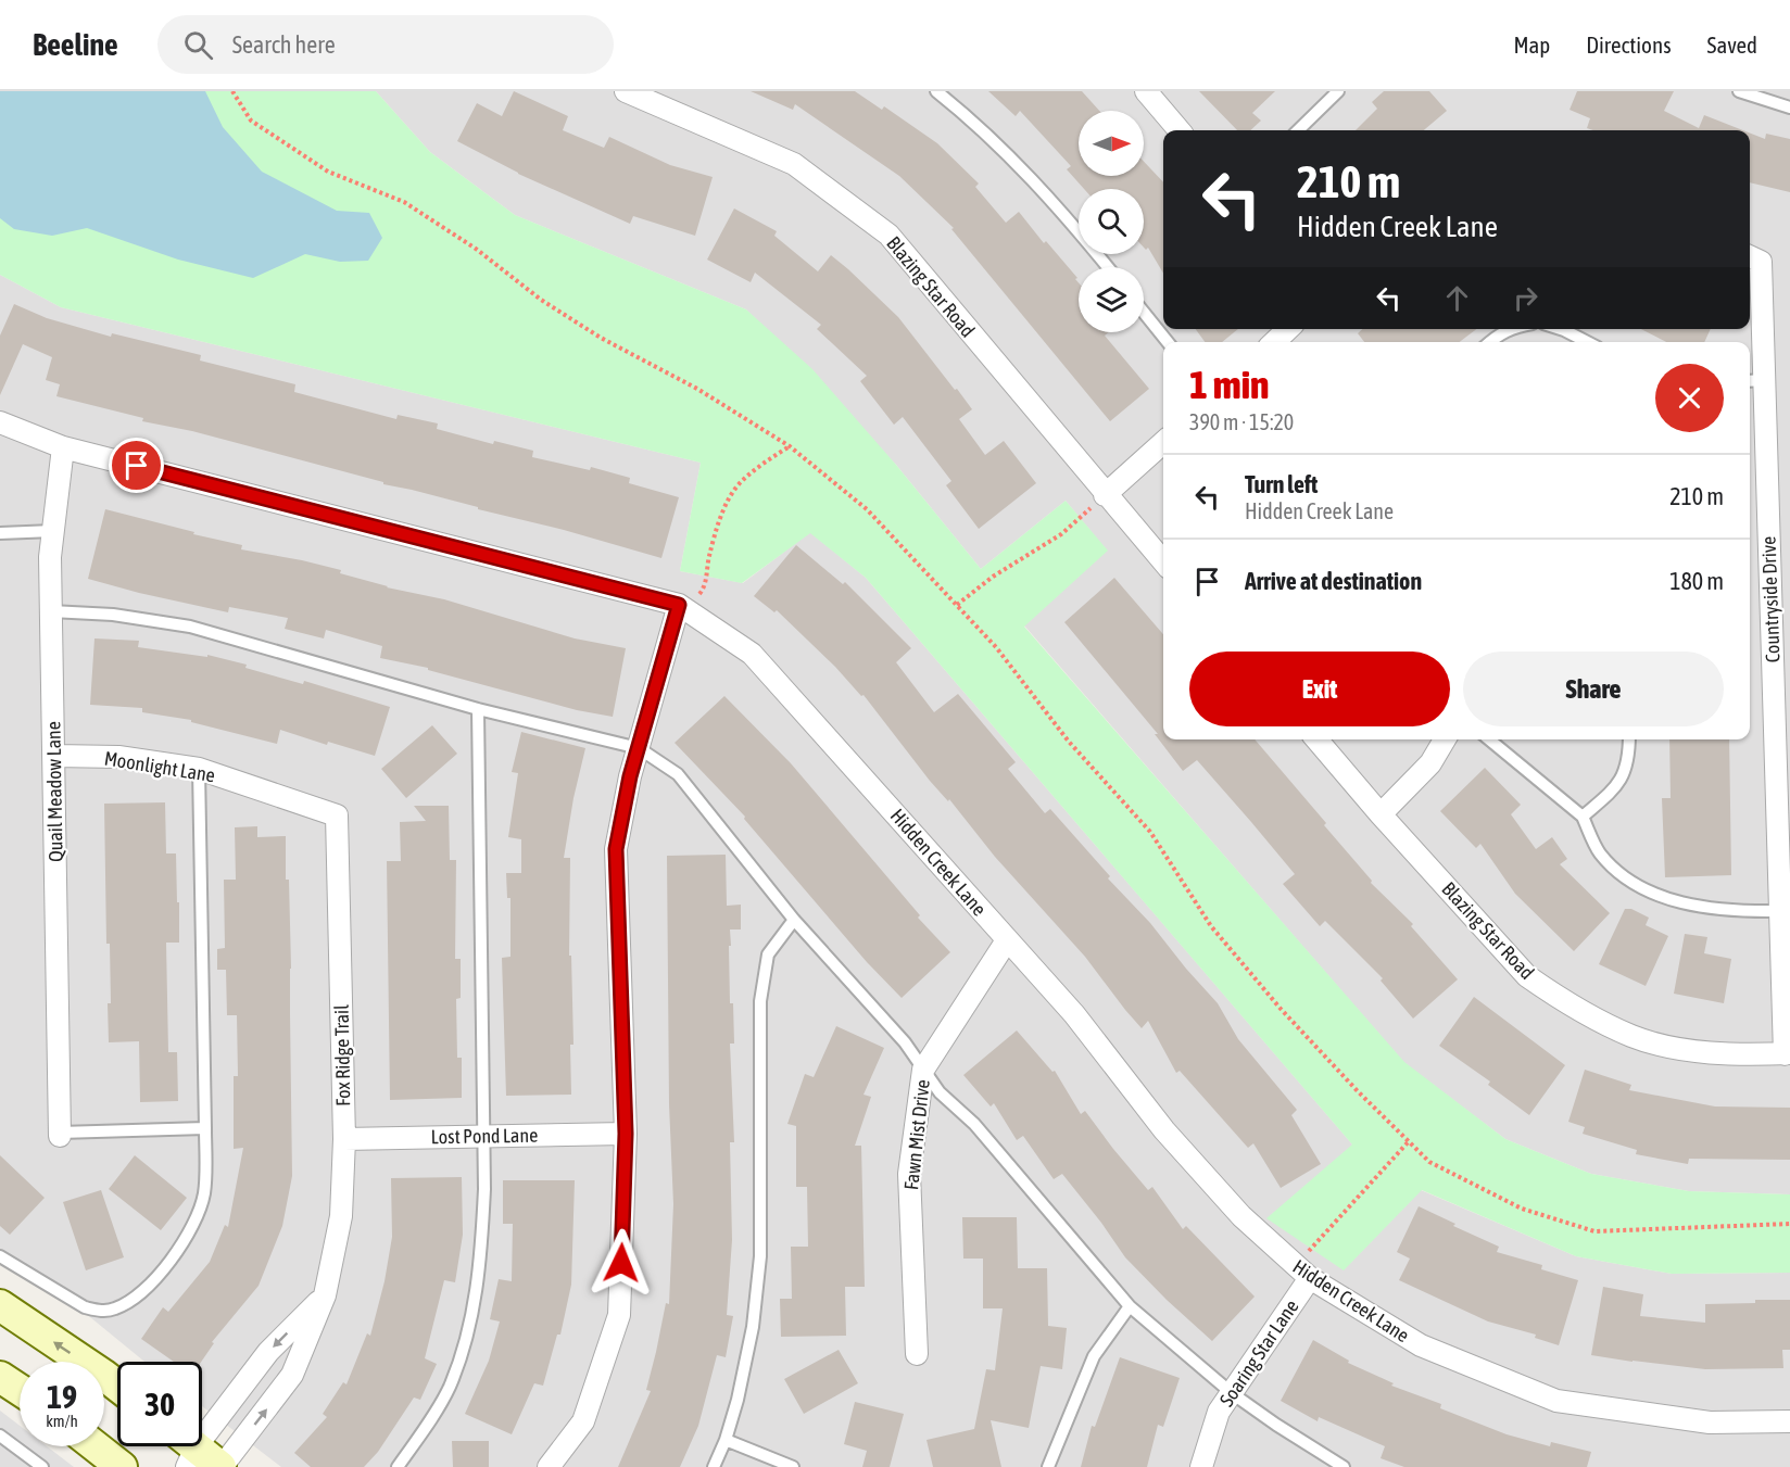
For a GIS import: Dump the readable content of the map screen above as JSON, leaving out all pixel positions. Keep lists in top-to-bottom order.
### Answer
{
  "streets": {
    "street": [
      "Blazing Star Road",
      "Countryside Drive",
      "Moonlight Lane",
      "Quail Meadow Lane",
      "Hidden Creek Lane",
      "Fox Ridge Trail",
      "Fawn Mist Drive",
      "Lost Pond Lane",
      "Soaring Star Lane"
    ]
  },
  "crossings": [
    ["Blazing Star Road", "Countryside Drive"],
    ["Moonlight Lane", "Quail Meadow Lane"],
    ["Moonlight Lane", "Fox Ridge Trail"],
    ["Quail Meadow Lane", "Hidden Creek Lane"],
    ["Hidden Creek Lane", "Fawn Mist Drive"],
    ["Hidden Creek Lane", "Soaring Star Lane"],
    ["Fox Ridge Trail", "Lost Pond Lane"]
  ],
  "north": "right",
  "page": {
    "header": "Beeline",
    "search": "Search here",
    "nav": ["Map", "Directions", "Saved"],
    "turn": ["210 m", "Hidden Creek Lane"],
    "heading": ["1 min", "390 m · 15:20"],
    "list": [
      {
        "name": "Turn left",
        "note": "Hidden Creek Lane",
        "value": "210 m"
      },
      {
        "name": "Arrive at destination",
        "value": "180 m"
      }
    ],
    "buttons": ["Exit", "Share"],
    "speed": "19 km/h",
    "limit": "30"
  }
}
